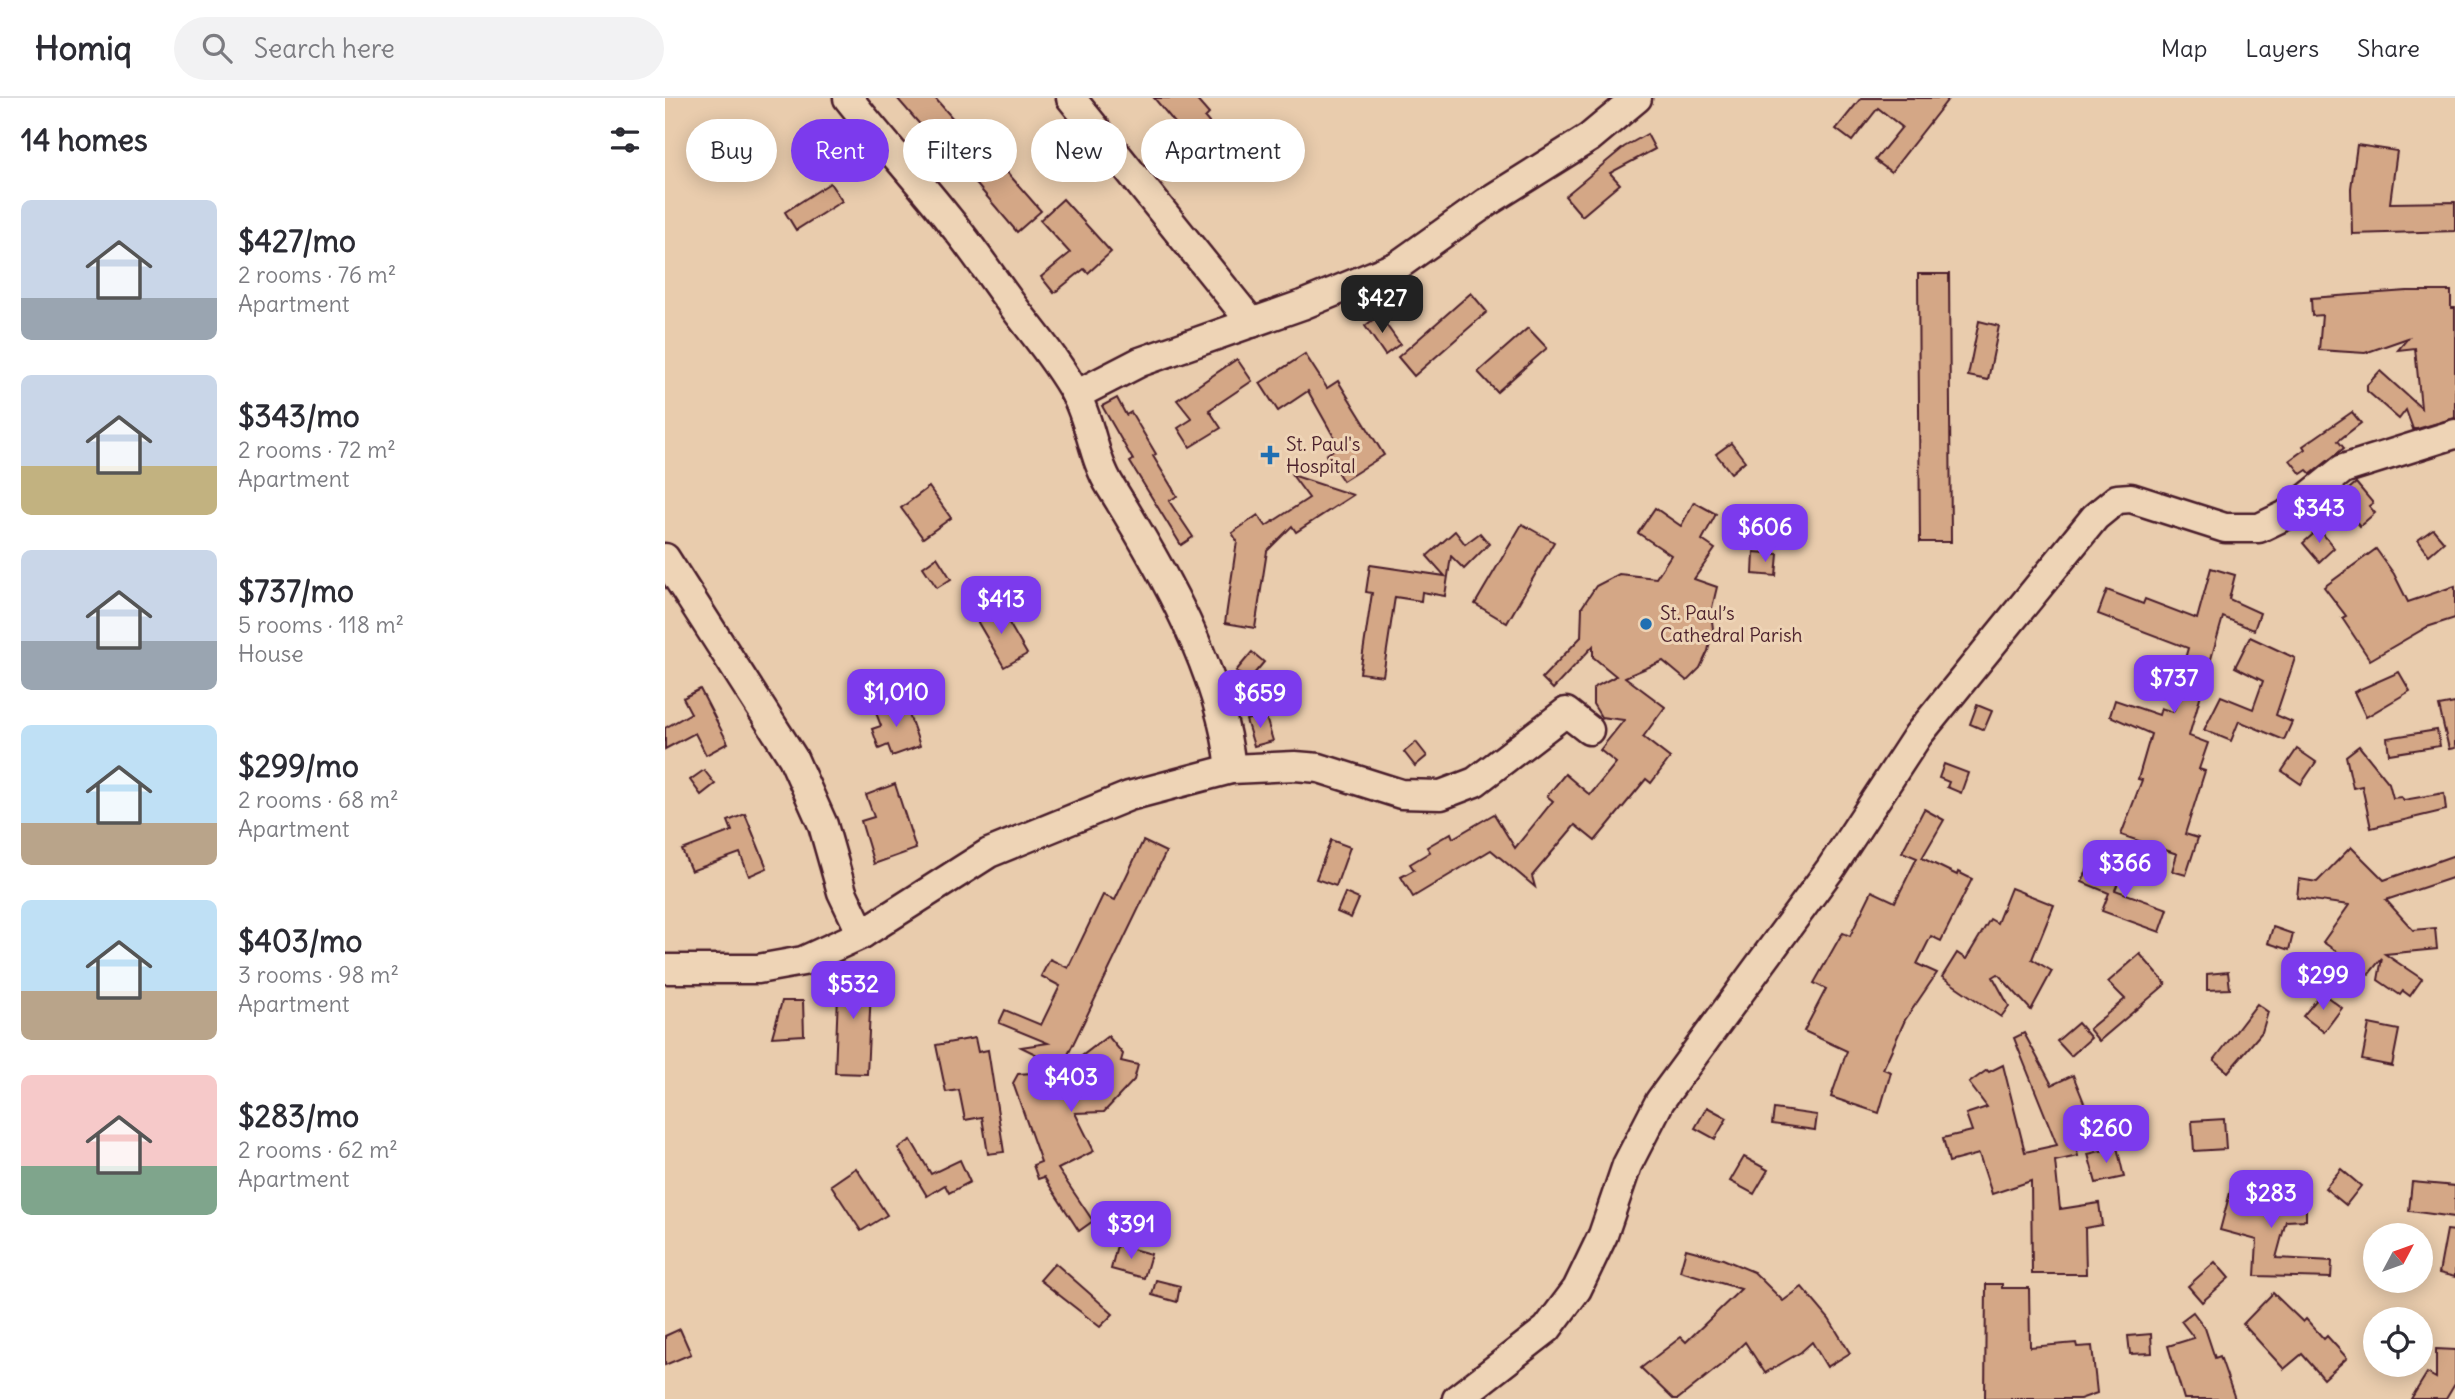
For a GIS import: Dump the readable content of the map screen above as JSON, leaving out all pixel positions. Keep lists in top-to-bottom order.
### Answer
{
  "places": {
    "health": ["St. Paul's Hospital"],
    "other": ["St. Paul’s Cathedral Parish"]
  },
  "north": "top right",
  "page": {
    "header": "Homiq",
    "search": "Search here",
    "nav": ["Map", "Layers", "Share"],
    "heading": "14 homes",
    "chip": [
      "Buy",
      "Rent",
      "Filters",
      "New",
      "Apartment"
    ],
    "list": [
      {
        "name": "$427/mo",
        "note": "2 rooms · 76 m² · Apartment"
      },
      {
        "name": "$343/mo",
        "note": "2 rooms · 72 m² · Apartment"
      },
      {
        "name": "$737/mo",
        "note": "5 rooms · 118 m² · House"
      },
      {
        "name": "$299/mo",
        "note": "2 rooms · 68 m² · Apartment"
      },
      {
        "name": "$403/mo",
        "note": "3 rooms · 98 m² · Apartment"
      },
      {
        "name": "$283/mo",
        "note": "2 rooms · 62 m² · Apartment"
      }
    ],
    "price": [
      "$427",
      "$343",
      "$606",
      "$413",
      "$737",
      "$1,010",
      "$659",
      "$366",
      "$299",
      "$532",
      "$403",
      "$260",
      "$283",
      "$391"
    ]
  }
}
